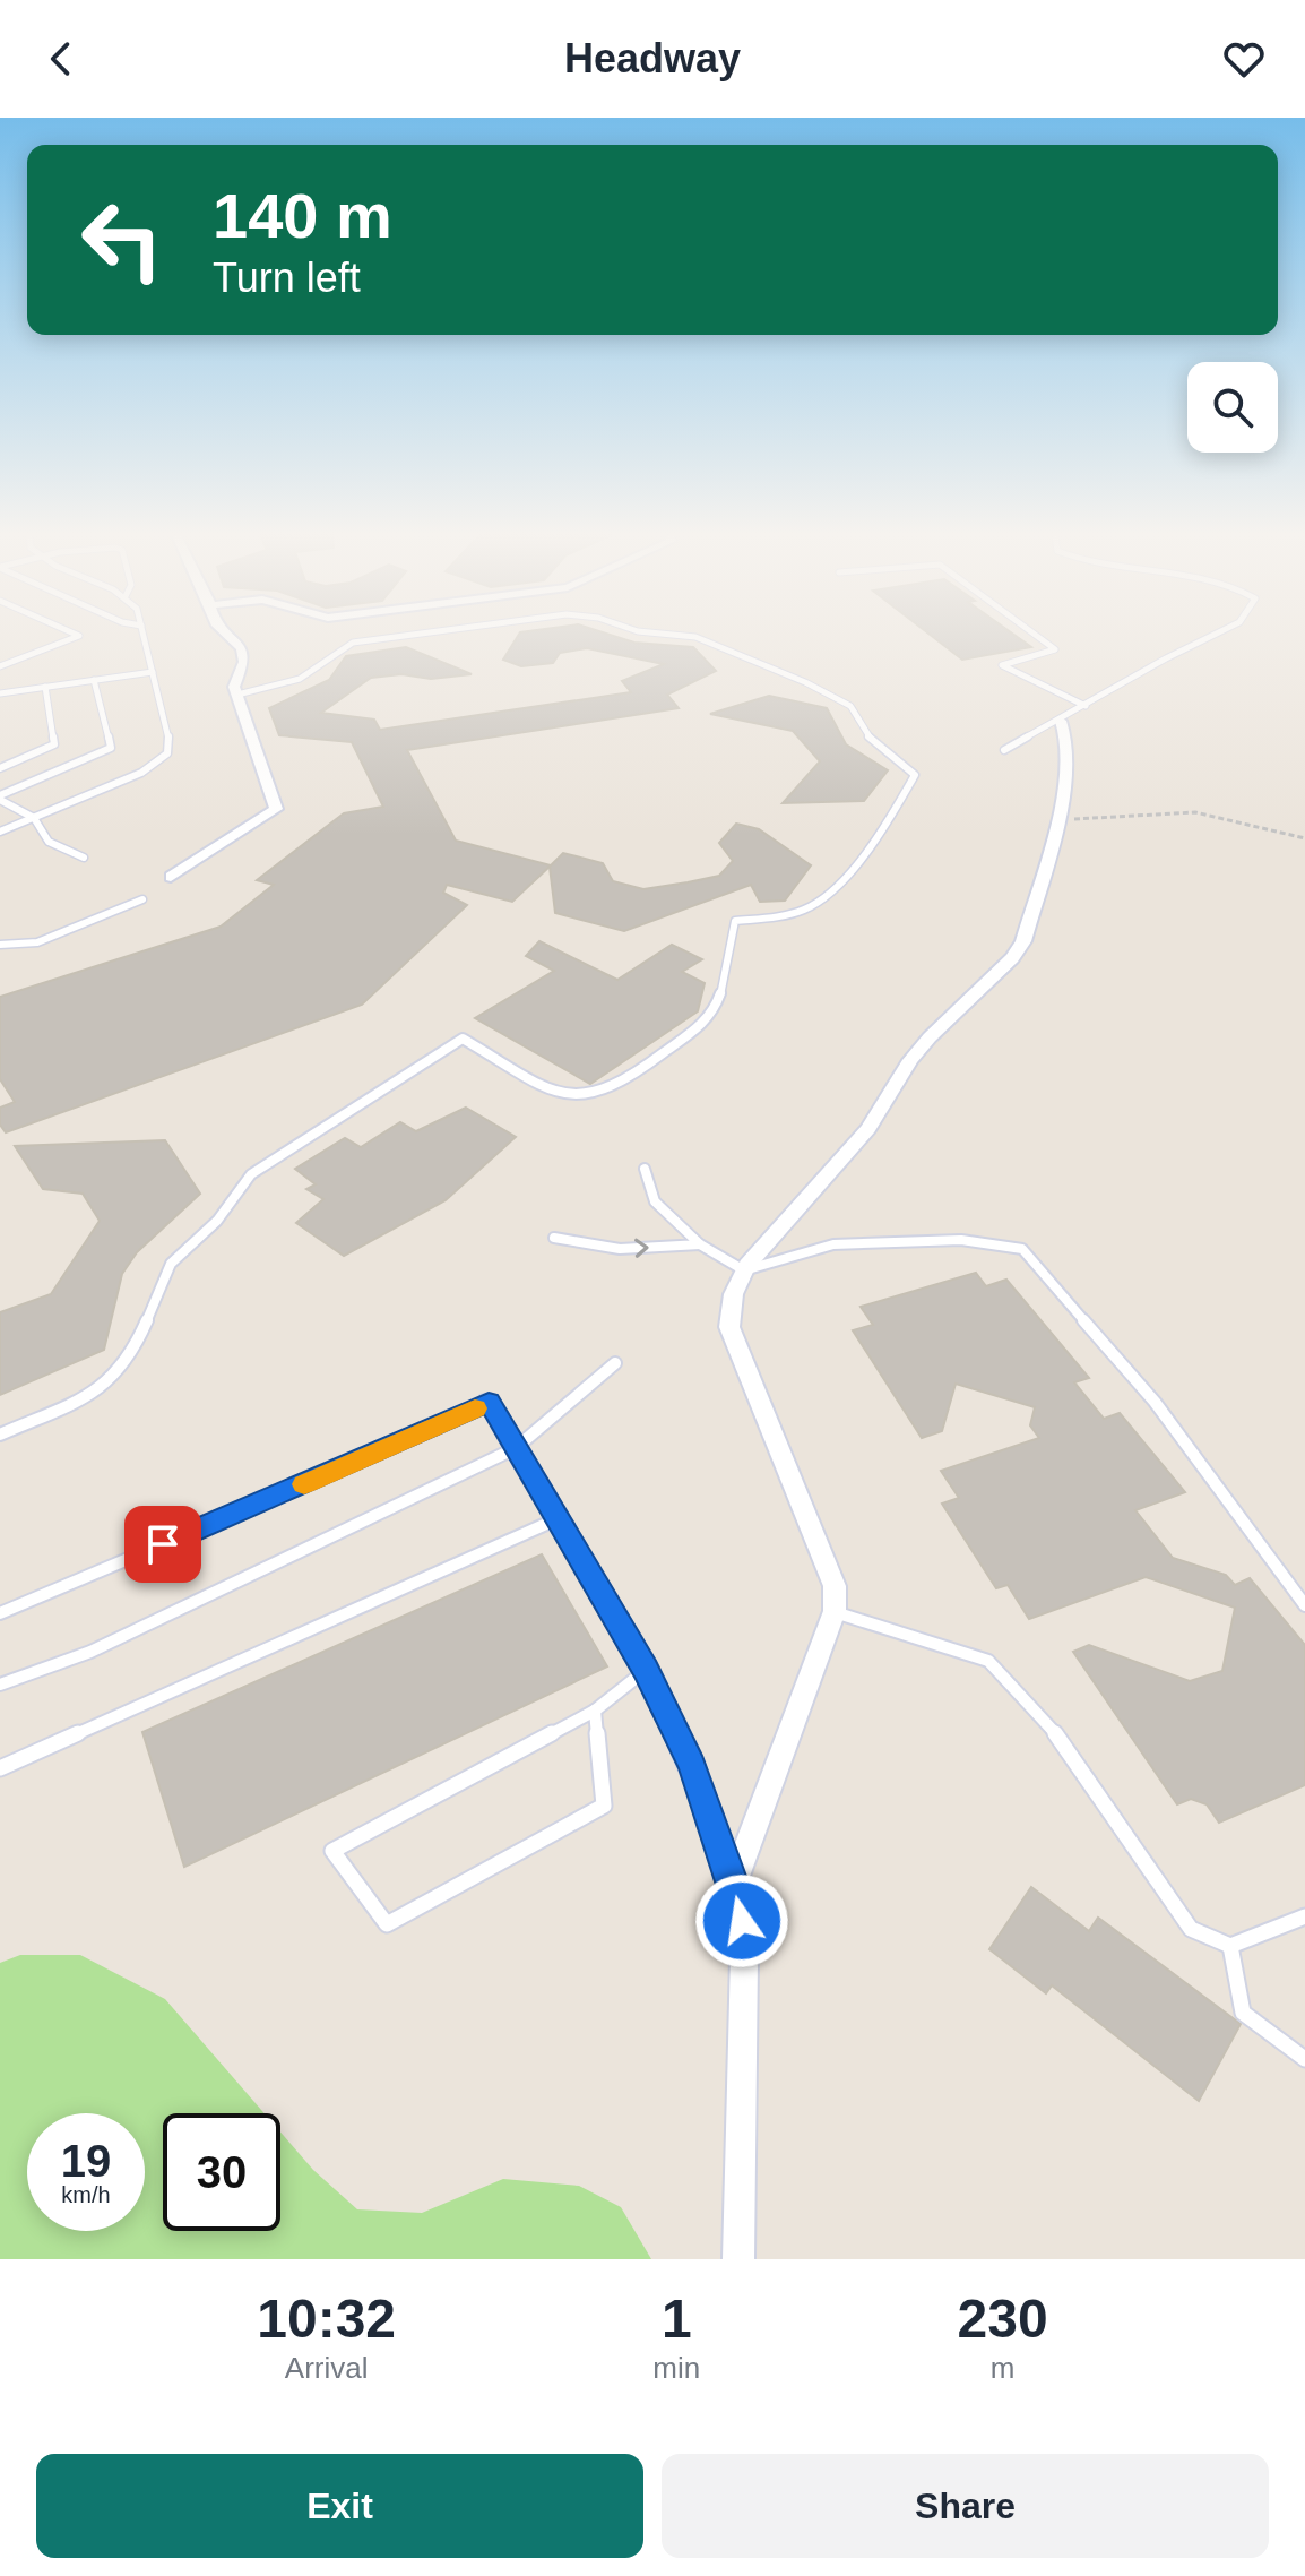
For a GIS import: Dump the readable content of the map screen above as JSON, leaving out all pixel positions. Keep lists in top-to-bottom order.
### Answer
{
  "page": {
    "header": "Headway",
    "turn": ["140 m", "Turn left"],
    "speed": "19 km/h",
    "limit": "30",
    "eta": [
      "10:32",
      "Arrival",
      "1",
      "min",
      "230",
      "m"
    ],
    "buttons": ["Exit", "Share"]
  }
}
